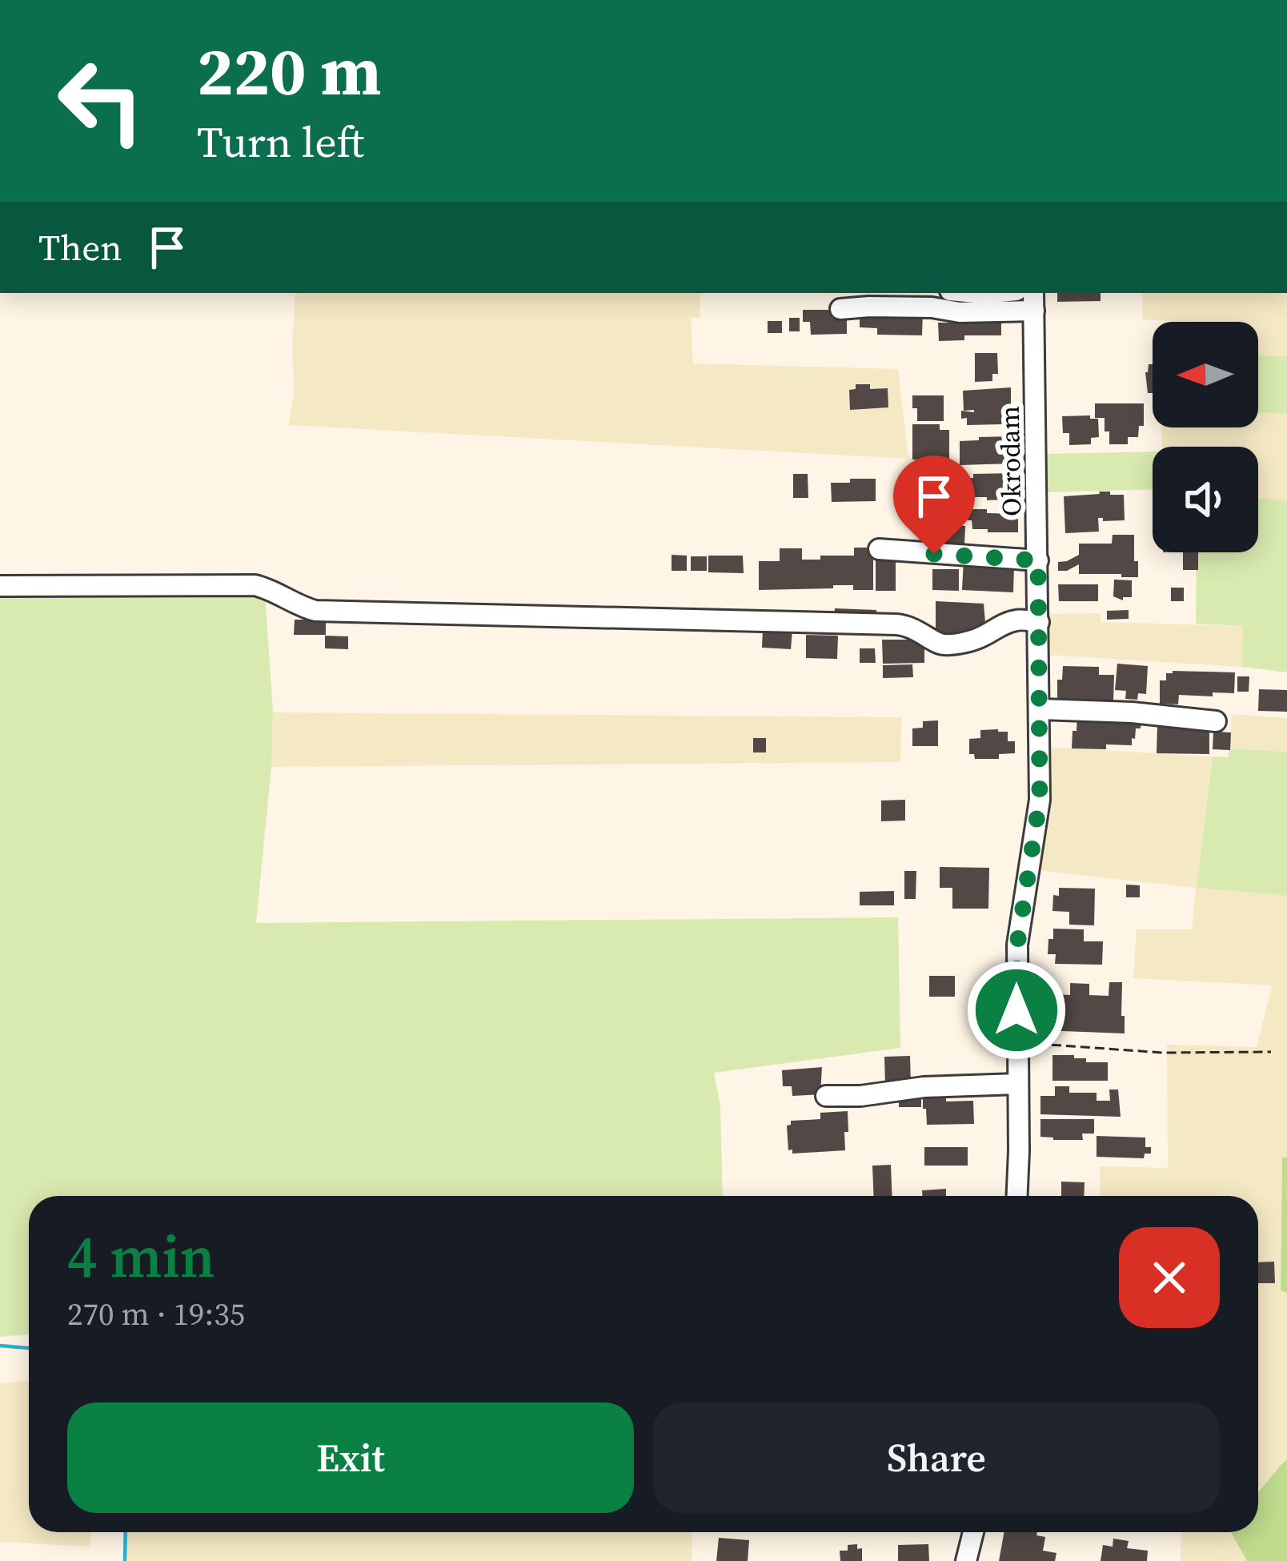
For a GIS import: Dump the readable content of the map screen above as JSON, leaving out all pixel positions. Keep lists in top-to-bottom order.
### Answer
{
  "streets": {
    "street": ["Okrodam"]
  },
  "north": "left",
  "page": {
    "turn": ["220 m", "Turn left"],
    "then": "Then",
    "heading": ["4 min", "270 m · 19:35"],
    "buttons": ["Exit", "Share"]
  }
}
